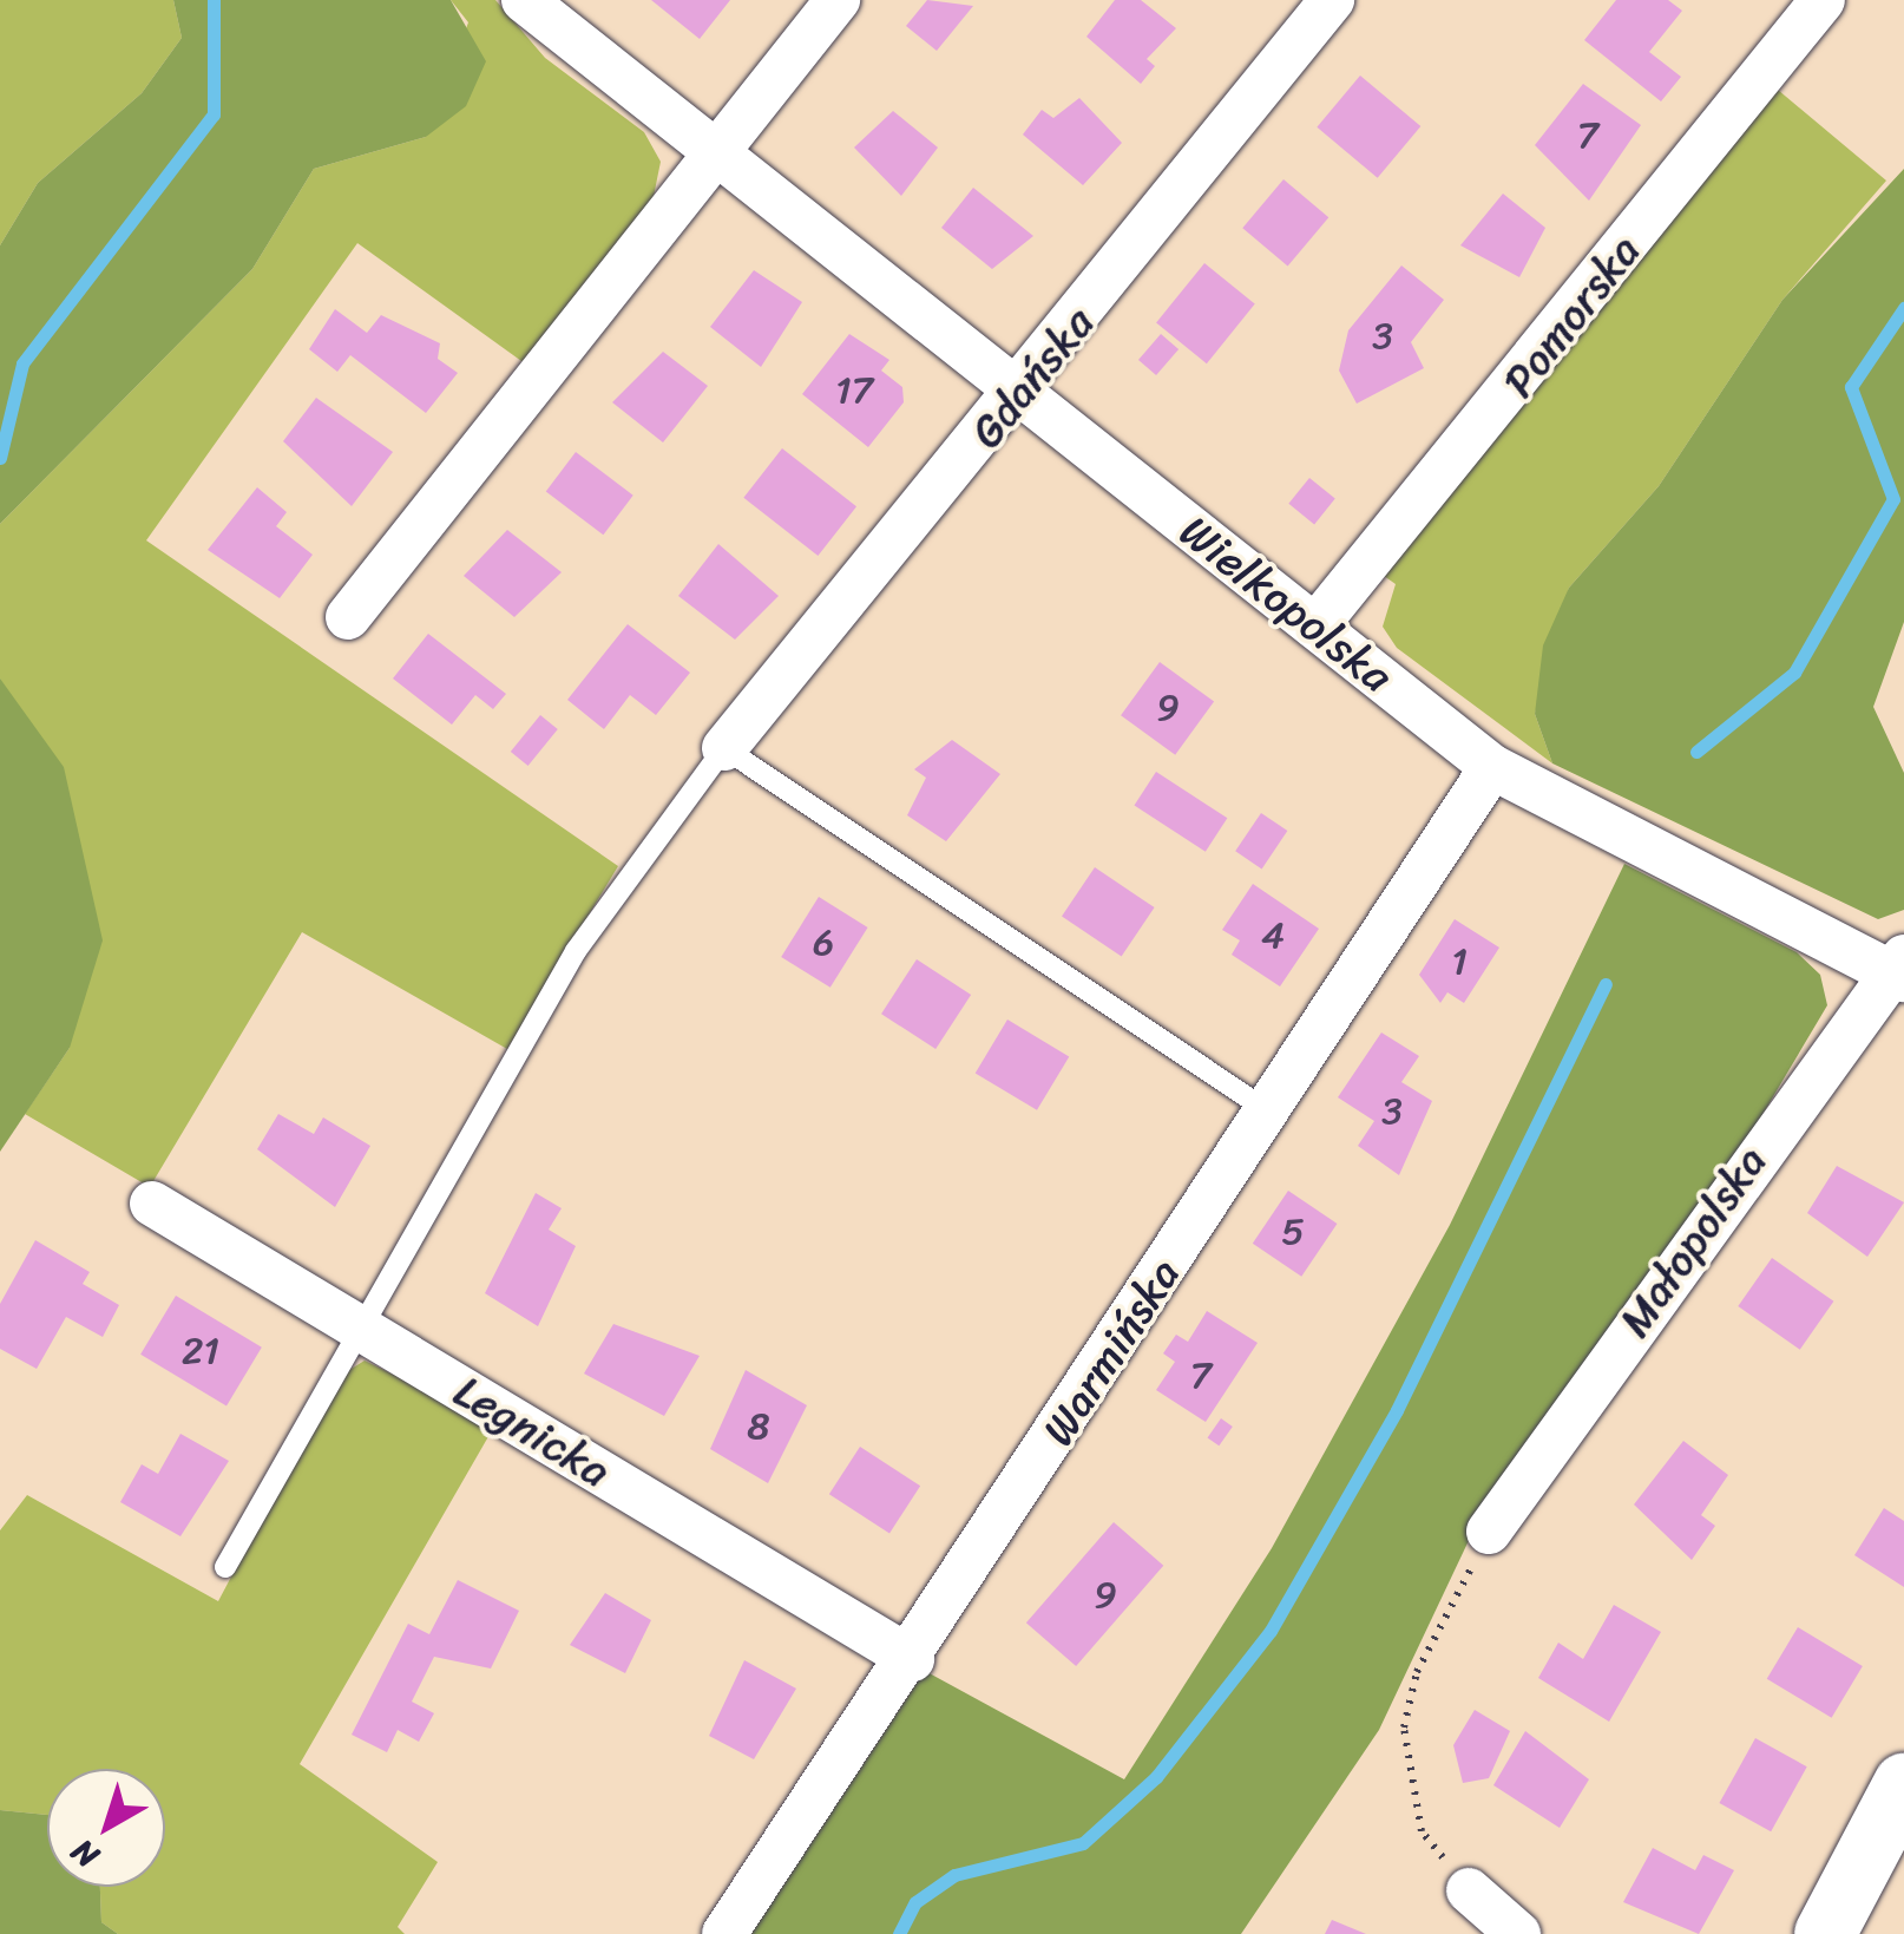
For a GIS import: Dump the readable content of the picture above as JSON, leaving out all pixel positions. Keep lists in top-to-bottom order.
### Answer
{
  "streets": {
    "street": [
      "Pomorska",
      "Gdańska",
      "Wielkopolska",
      "Małopolska",
      "Warmińska",
      "Legnicka"
    ]
  },
  "crossings": [
    ["Pomorska", "Wielkopolska"],
    ["Gdańska", "Wielkopolska"],
    ["Wielkopolska", "Małopolska"],
    ["Wielkopolska", "Warmińska"],
    ["Warmińska", "Legnicka"]
  ],
  "house_numbers": [
    "7",
    "3",
    "17",
    "9",
    "4",
    "6",
    "1",
    "3",
    "5",
    "21",
    "7",
    "8",
    "9"
  ],
  "north": "bottom left"
}
